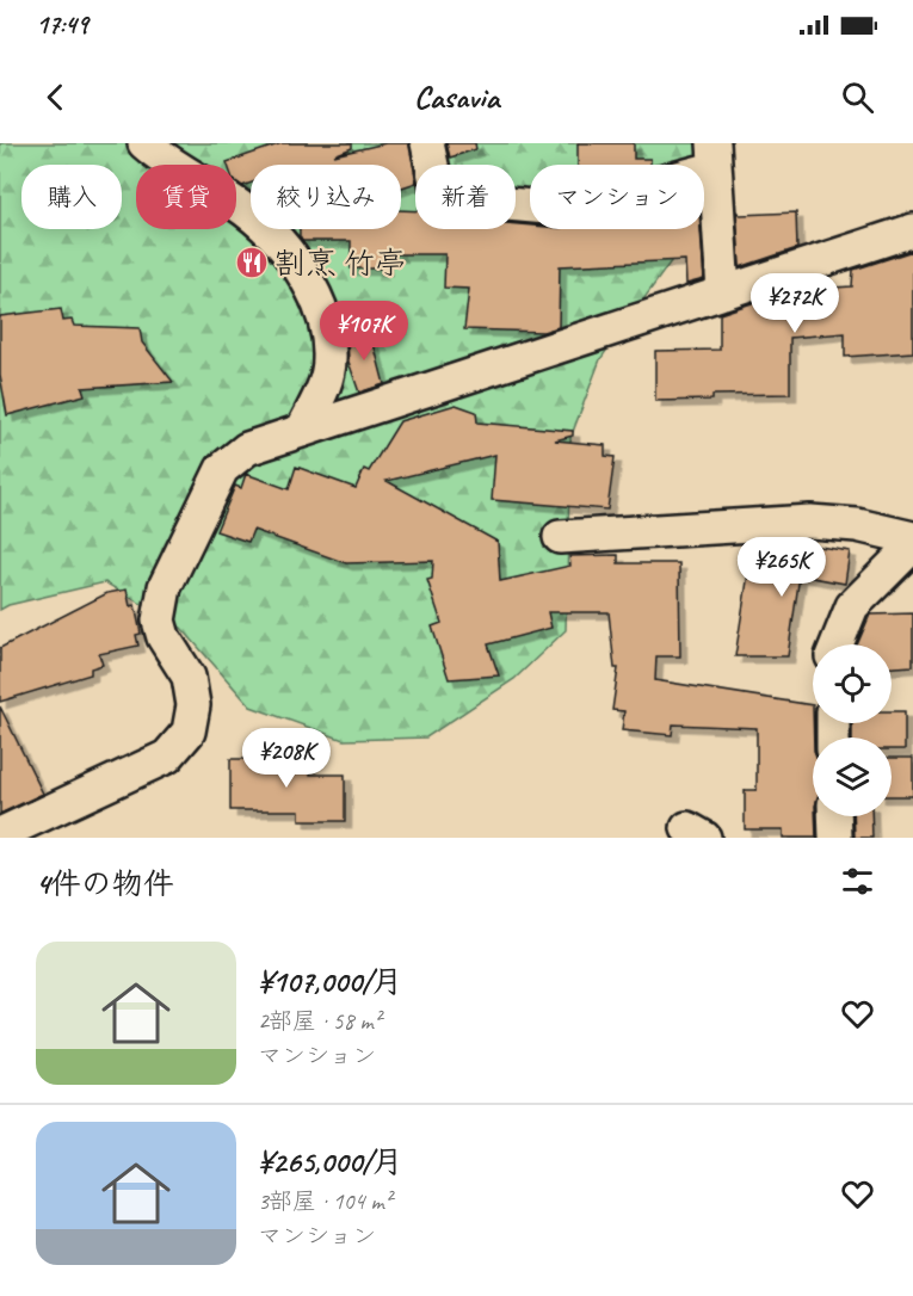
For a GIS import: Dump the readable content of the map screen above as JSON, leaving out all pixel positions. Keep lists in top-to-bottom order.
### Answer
{
  "places": {
    "restaurant": ["割烹 竹亭"]
  },
  "page": {
    "status": "17:49",
    "header": "Casavia",
    "chip": [
      "購入",
      "賃貸",
      "絞り込み",
      "新着",
      "マンション"
    ],
    "price": [
      "¥272K",
      "¥107K",
      "¥265K",
      "¥208K"
    ],
    "heading": "4件の物件",
    "list": [
      {
        "name": "¥107,000/月",
        "note": "2部屋 · 58 m² · マンション"
      },
      {
        "name": "¥265,000/月",
        "note": "3部屋 · 104 m² · マンション"
      }
    ]
  }
}
